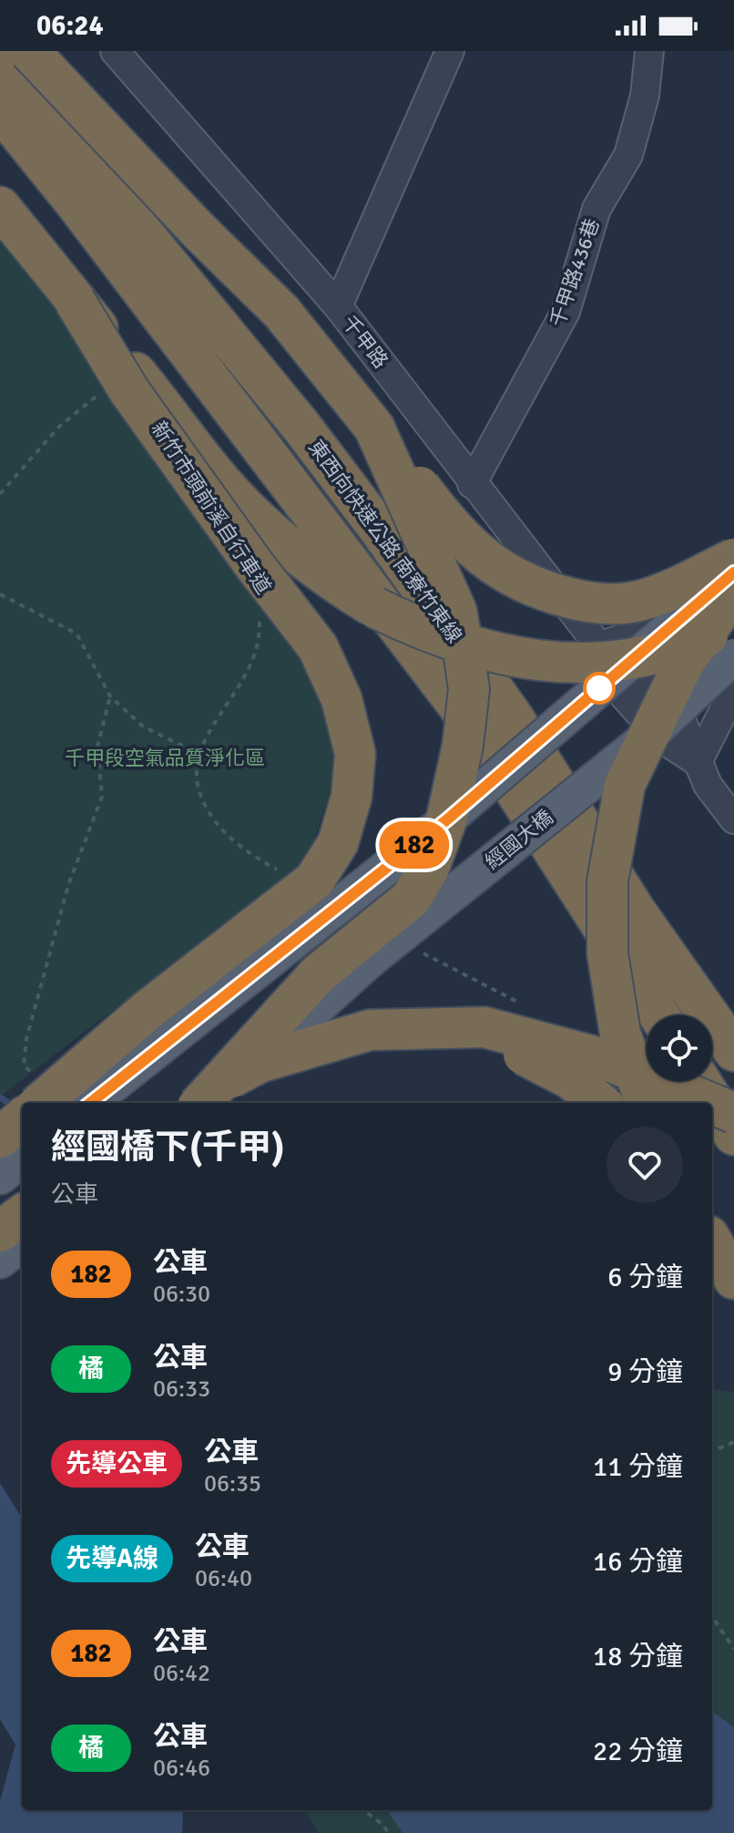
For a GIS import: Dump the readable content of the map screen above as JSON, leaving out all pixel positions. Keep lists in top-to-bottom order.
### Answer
{
  "streets": {
    "highway": ["東西向快速公路 南寮竹東線"],
    "main road": ["經國大橋"],
    "street": ["千甲路436巷", "千甲路"],
    "path": ["新竹市頭前溪自行車道"]
  },
  "crossings": [
    ["千甲路436巷", "千甲路"]
  ],
  "parks": ["千甲段空氣品質淨化區"],
  "lines": ["bus line 182"],
  "page": {
    "status": "06:24",
    "on_map": "182",
    "heading": ["經國橋下(千甲)", "公車"],
    "list": [
      {
        "mark": "182",
        "name": "公車",
        "note": "06:30",
        "value": "6 分鐘"
      },
      {
        "mark": "橘",
        "name": "公車",
        "note": "06:33",
        "value": "9 分鐘"
      },
      {
        "mark": "先導公車",
        "name": "公車",
        "note": "06:35",
        "value": "11 分鐘"
      },
      {
        "mark": "先導A線",
        "name": "公車",
        "note": "06:40",
        "value": "16 分鐘"
      },
      {
        "mark": "182",
        "name": "公車",
        "note": "06:42",
        "value": "18 分鐘"
      },
      {
        "mark": "橘",
        "name": "公車",
        "note": "06:46",
        "value": "22 分鐘"
      }
    ]
  }
}
